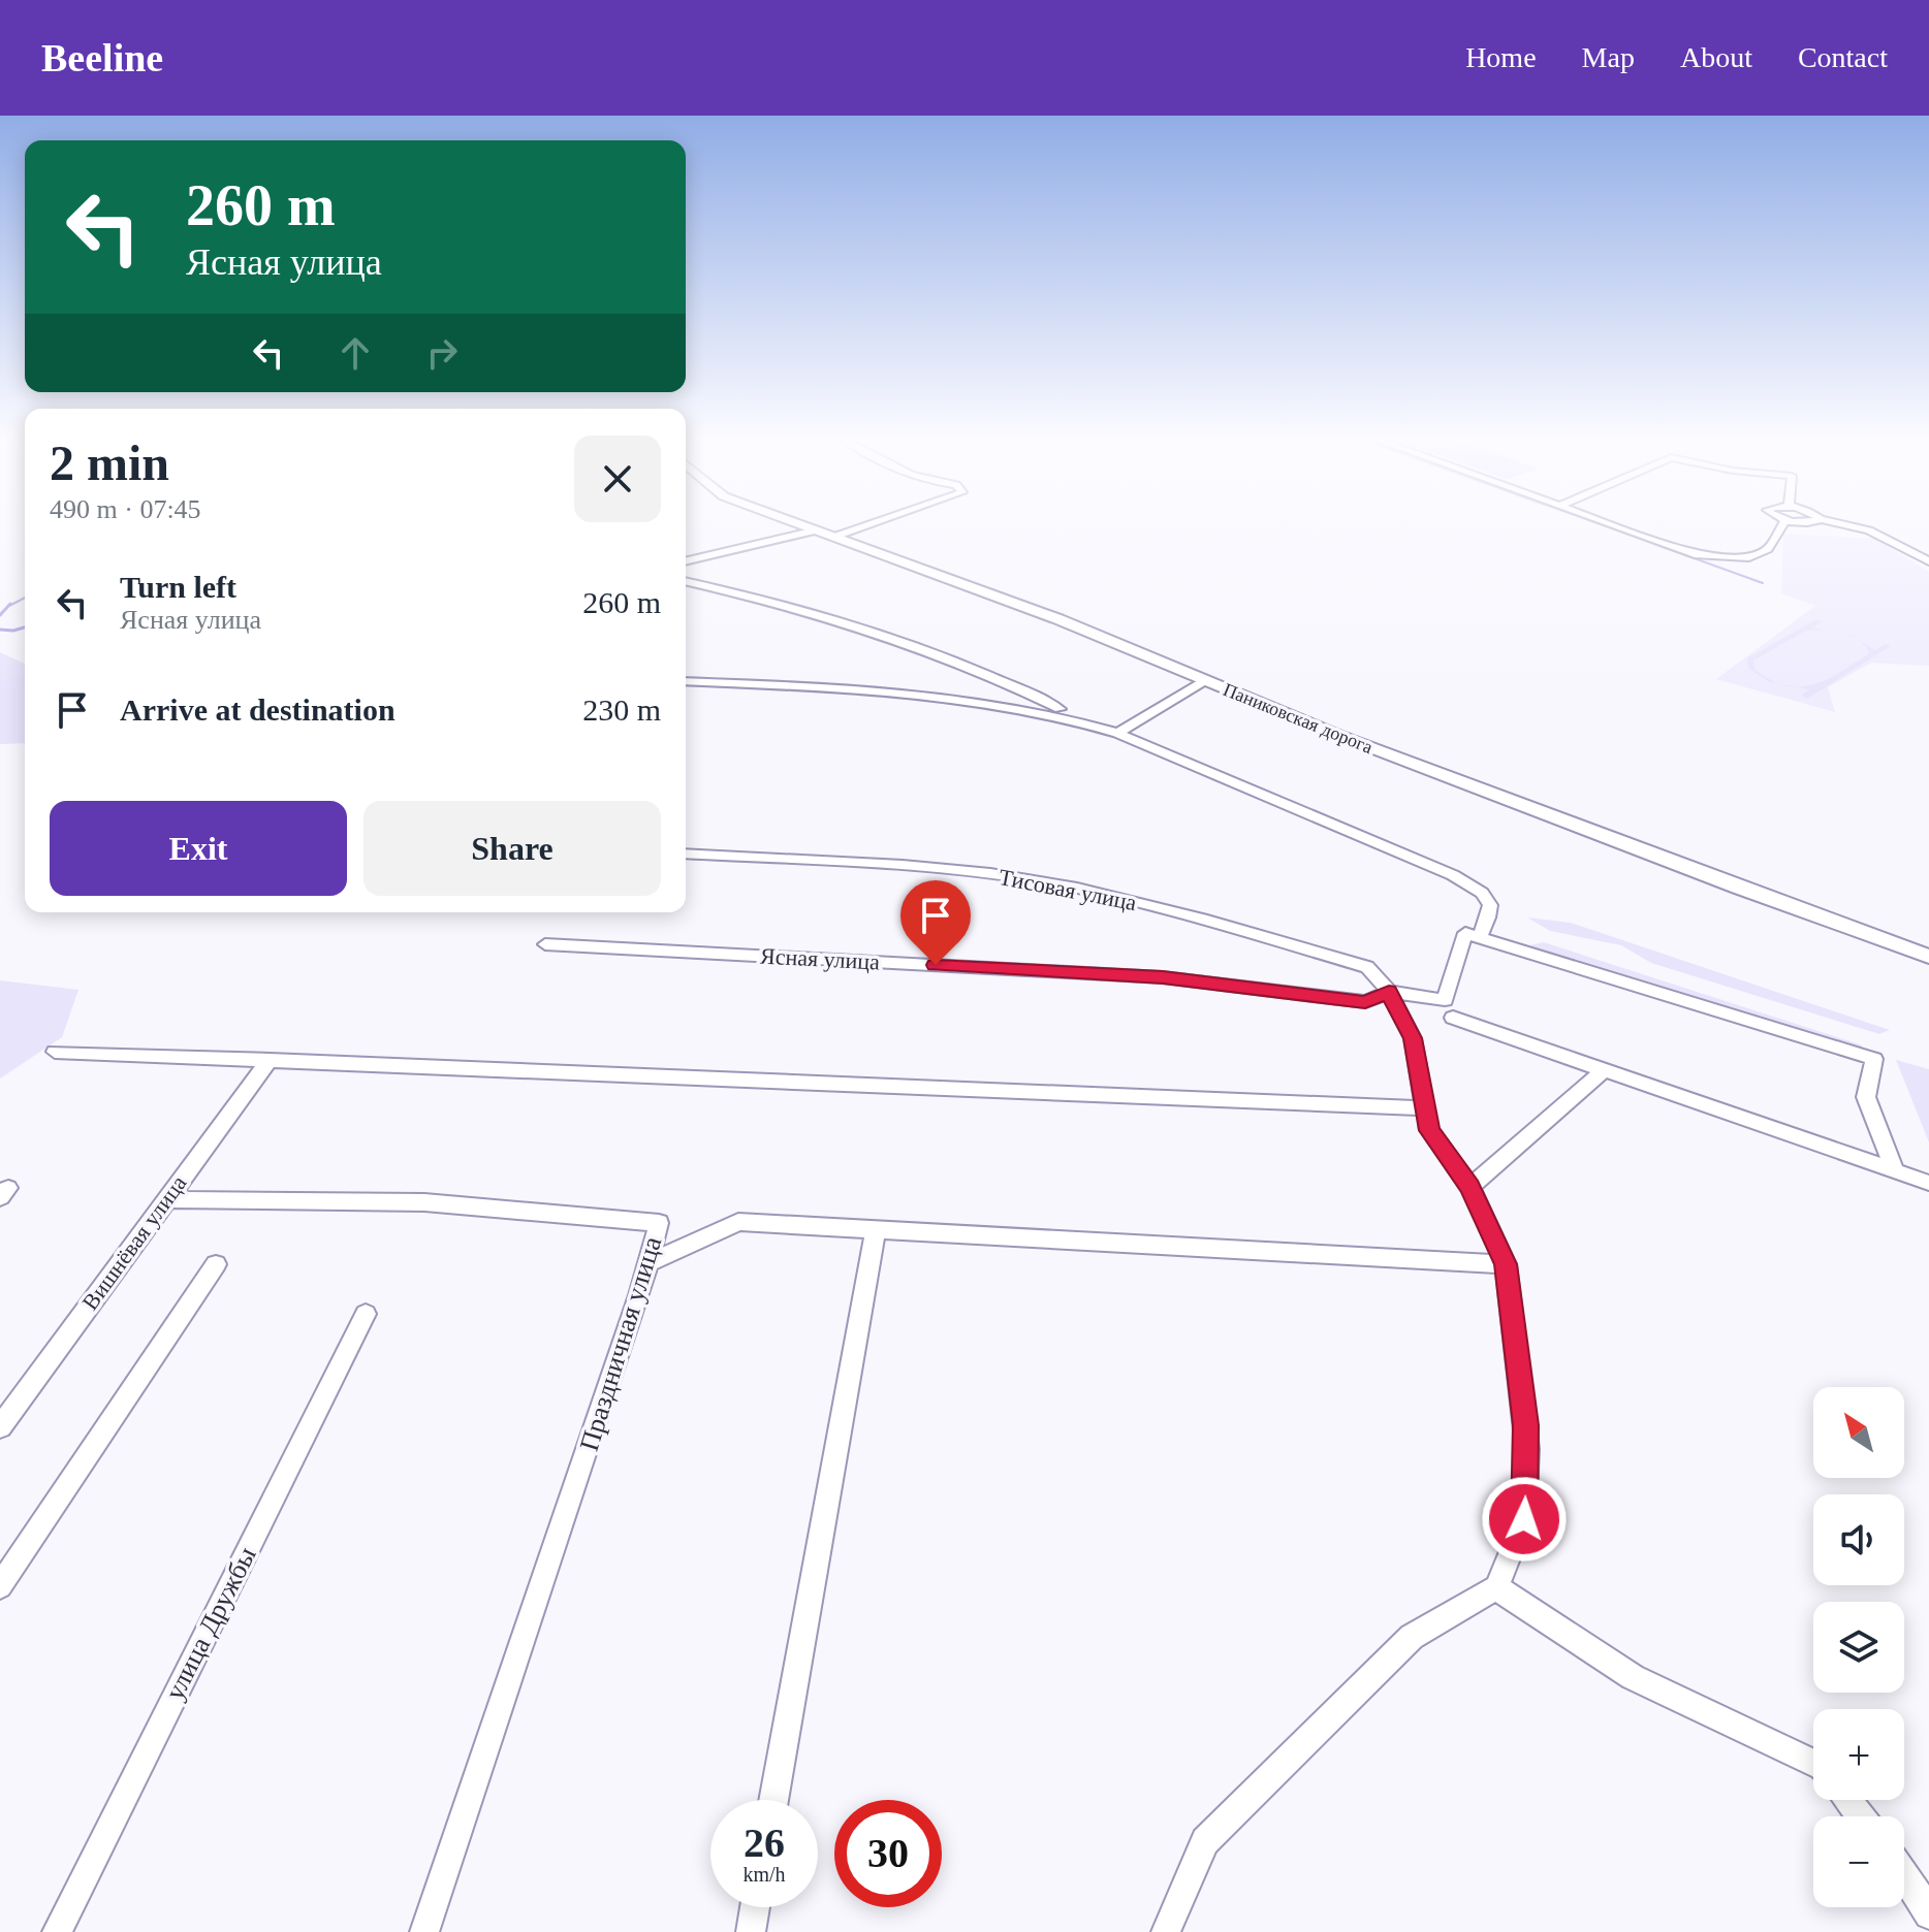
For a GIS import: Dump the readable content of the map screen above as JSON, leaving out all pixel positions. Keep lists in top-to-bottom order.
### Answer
{
  "streets": {
    "street": [
      "Паниковская дорога",
      "Тисовая улица",
      "Ясная улица",
      "Вишнёвая улица",
      "Праздничная улица",
      "улица Дружбы"
    ]
  },
  "crossings": [
    ["Тисовая улица", "Ясная улица"],
    ["Вишнёвая улица", "Праздничная улица"]
  ],
  "north": "top left",
  "page": {
    "header": "Beeline",
    "nav": [
      "Home",
      "Map",
      "About",
      "Contact"
    ],
    "turn": ["260 m", "Ясная улица"],
    "heading": ["2 min", "490 m · 07:45"],
    "list": [
      {
        "name": "Turn left",
        "note": "Ясная улица",
        "value": "260 m"
      },
      {
        "name": "Arrive at destination",
        "value": "230 m"
      }
    ],
    "buttons": ["Exit", "Share"],
    "map_buttons": ["+", "−"],
    "speed": "26 km/h",
    "limit": "30"
  }
}
